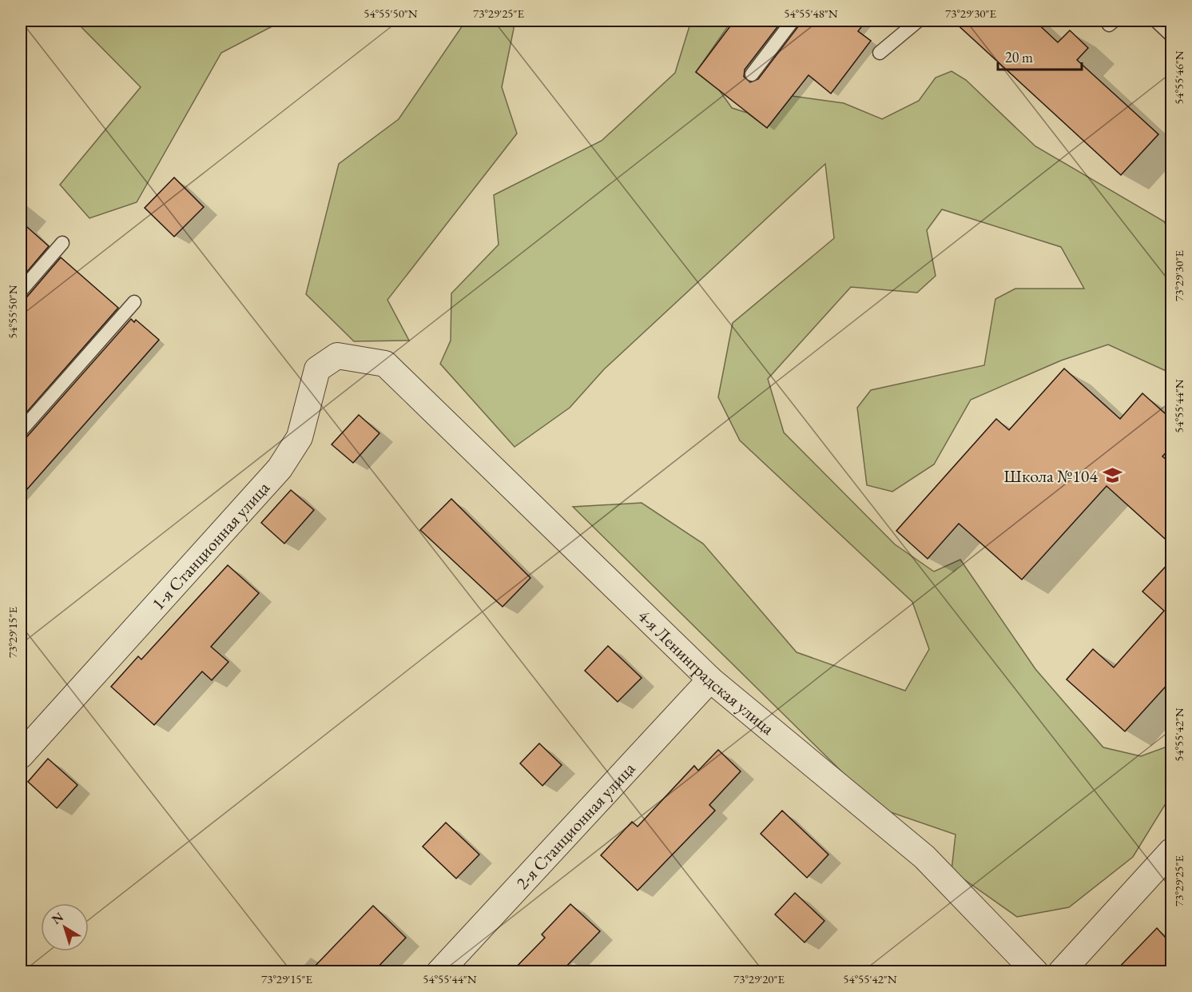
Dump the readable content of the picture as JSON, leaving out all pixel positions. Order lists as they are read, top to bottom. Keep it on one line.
{"streets":{"street":["1-я Станционная улица","4-я Ленинградская улица","2-я Станционная улица"]},"crossings":[["1-я Станционная улица","4-я Ленинградская улица"],["4-я Ленинградская улица","2-я Станционная улица"]],"places":{"school or university":["Школа №104"]},"scale_bar":"20 m","north":"top left","coordinates":["54°55'50\"N","73°29'25\"E","54°55'48\"N","73°29'30\"E","54°55'46\"N","54°55'44\"N","73°29'15\"E","54°55'42\"N","73°29'20\"E"]}
